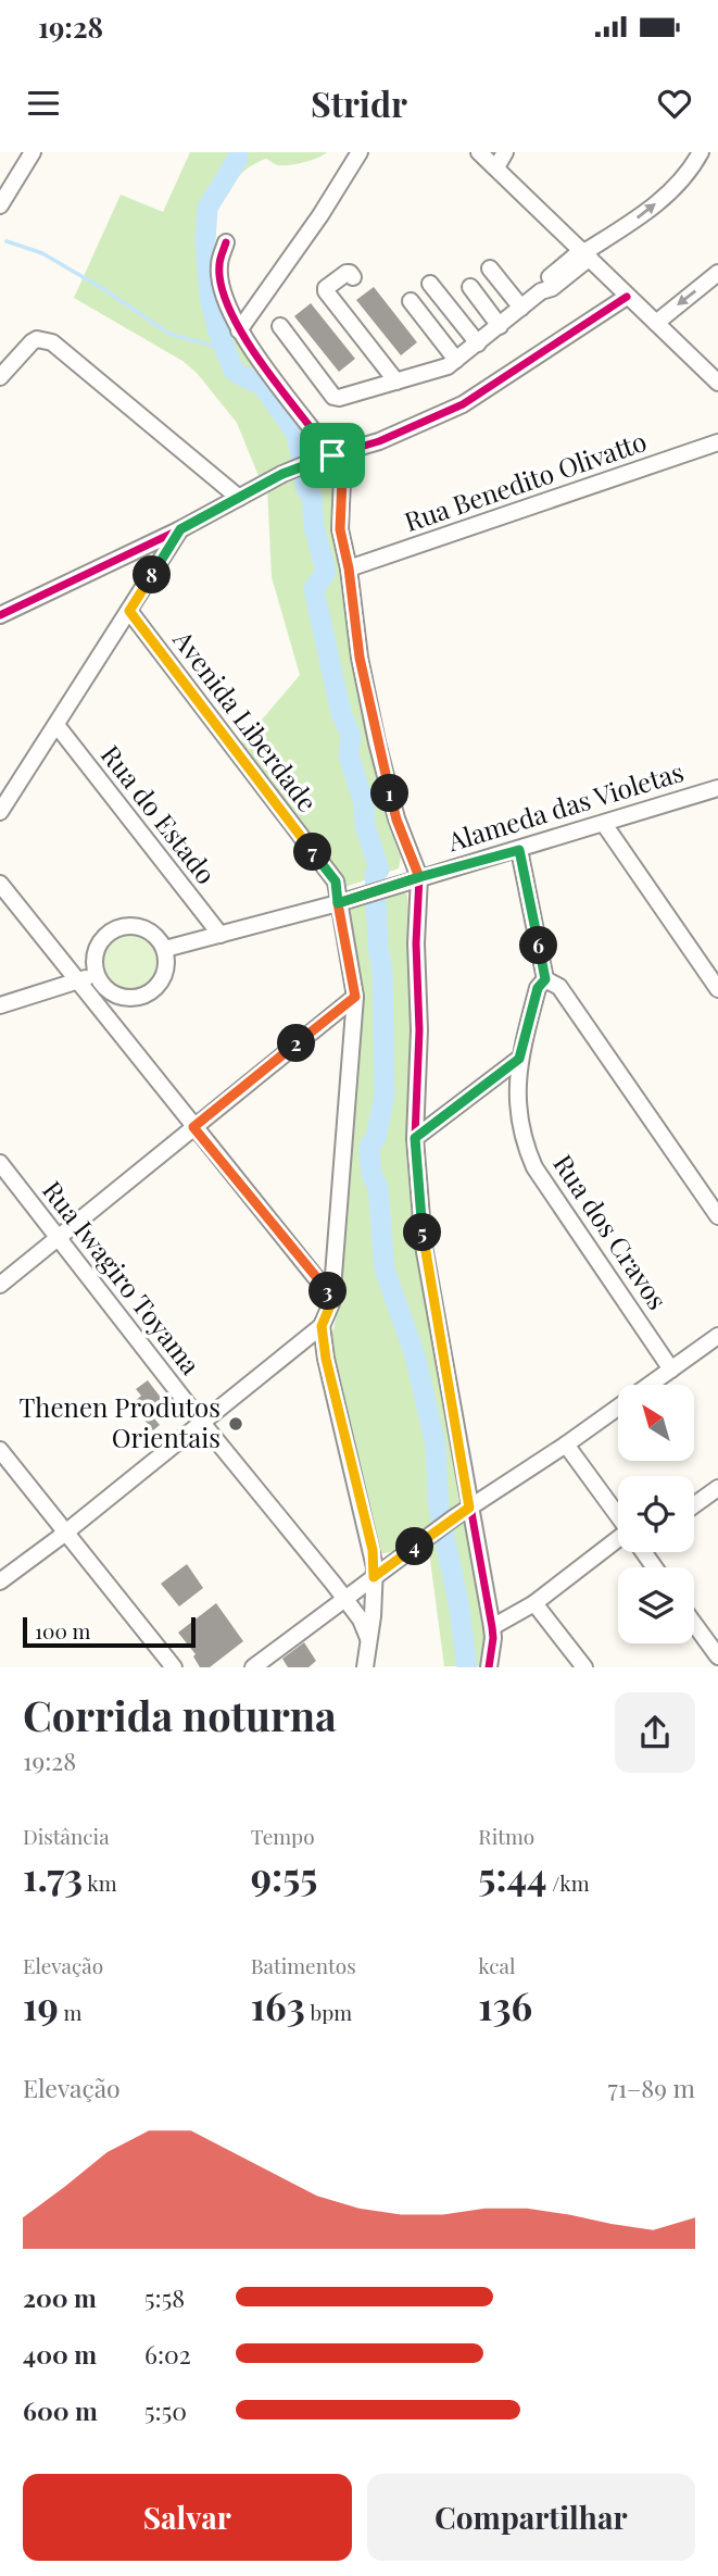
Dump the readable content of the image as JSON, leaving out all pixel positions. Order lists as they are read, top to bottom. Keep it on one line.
{"streets":{"street":["Rua Benedito Olivatto","Avenida Liberdade","Alameda das Violetas","Rua do Estado","Rua dos Cravos","Rua Iwagiro Toyama"]},"crossings":[["Avenida Liberdade","Alameda das Violetas"],["Avenida Liberdade","Rua Iwagiro Toyama"],["Alameda das Violetas","Rua do Estado"]],"places":["Thenen Produtos Orientais"],"scale_bar":"100 m","north":"top left","page":{"status":"19:28","header":"Stridr","pins":["8","1","7","6","2","5","3","4"],"scale":"100 m","heading":["Corrida noturna","19:28"],"stats":[["Distância","1.73 km"],["Tempo","9:55"],["Ritmo","5:44 /km"],["Elevação","19 m"],["Batimentos","163 bpm"],["kcal","136"]],"chart":["Elevação","71–89 m"],"list":[{"name":"200 m","note":"5:58"},{"name":"400 m","note":"6:02"},{"name":"600 m","note":"5:50"}],"buttons":["Salvar","Compartilhar"]}}
